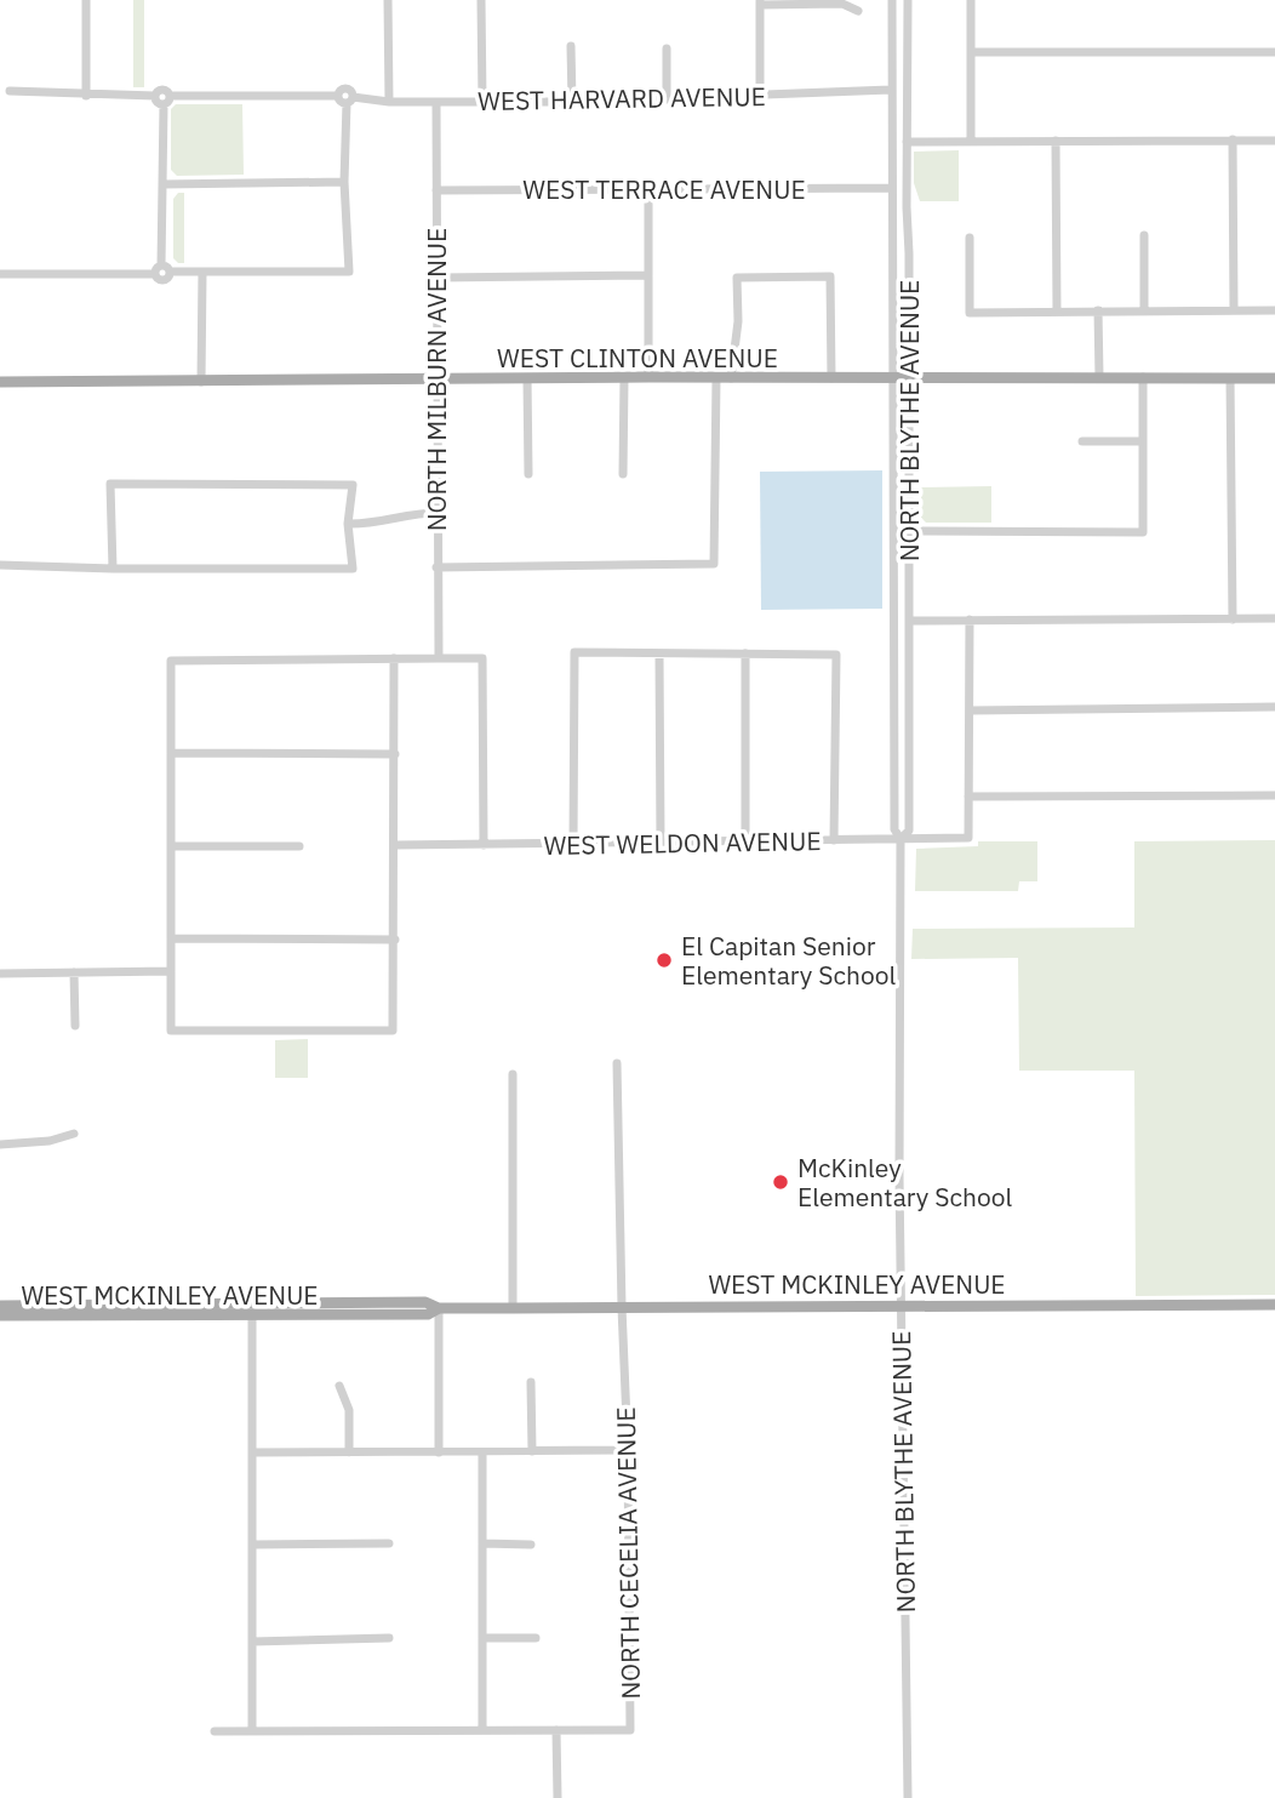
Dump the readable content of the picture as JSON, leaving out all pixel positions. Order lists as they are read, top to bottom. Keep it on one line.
{"streets":{"main road":["WEST CLINTON AVENUE","WEST MCKINLEY AVENUE"],"street":["WEST HARVARD AVENUE","WEST TERRACE AVENUE","NORTH MILBURN AVENUE","NORTH BLYTHE AVENUE","WEST WELDON AVENUE","NORTH CECELIA AVENUE"]},"crossings":[["WEST HARVARD AVENUE","NORTH MILBURN AVENUE"],["WEST HARVARD AVENUE","NORTH BLYTHE AVENUE"],["WEST TERRACE AVENUE","NORTH MILBURN AVENUE"],["WEST TERRACE AVENUE","NORTH BLYTHE AVENUE"],["WEST CLINTON AVENUE","NORTH MILBURN AVENUE"],["WEST CLINTON AVENUE","NORTH BLYTHE AVENUE"],["NORTH BLYTHE AVENUE","WEST WELDON AVENUE"],["NORTH BLYTHE AVENUE","WEST MCKINLEY AVENUE"],["WEST MCKINLEY AVENUE","NORTH CECELIA AVENUE"]],"places":["El Capitan Senior Elementary School","McKinley Elementary School"]}
